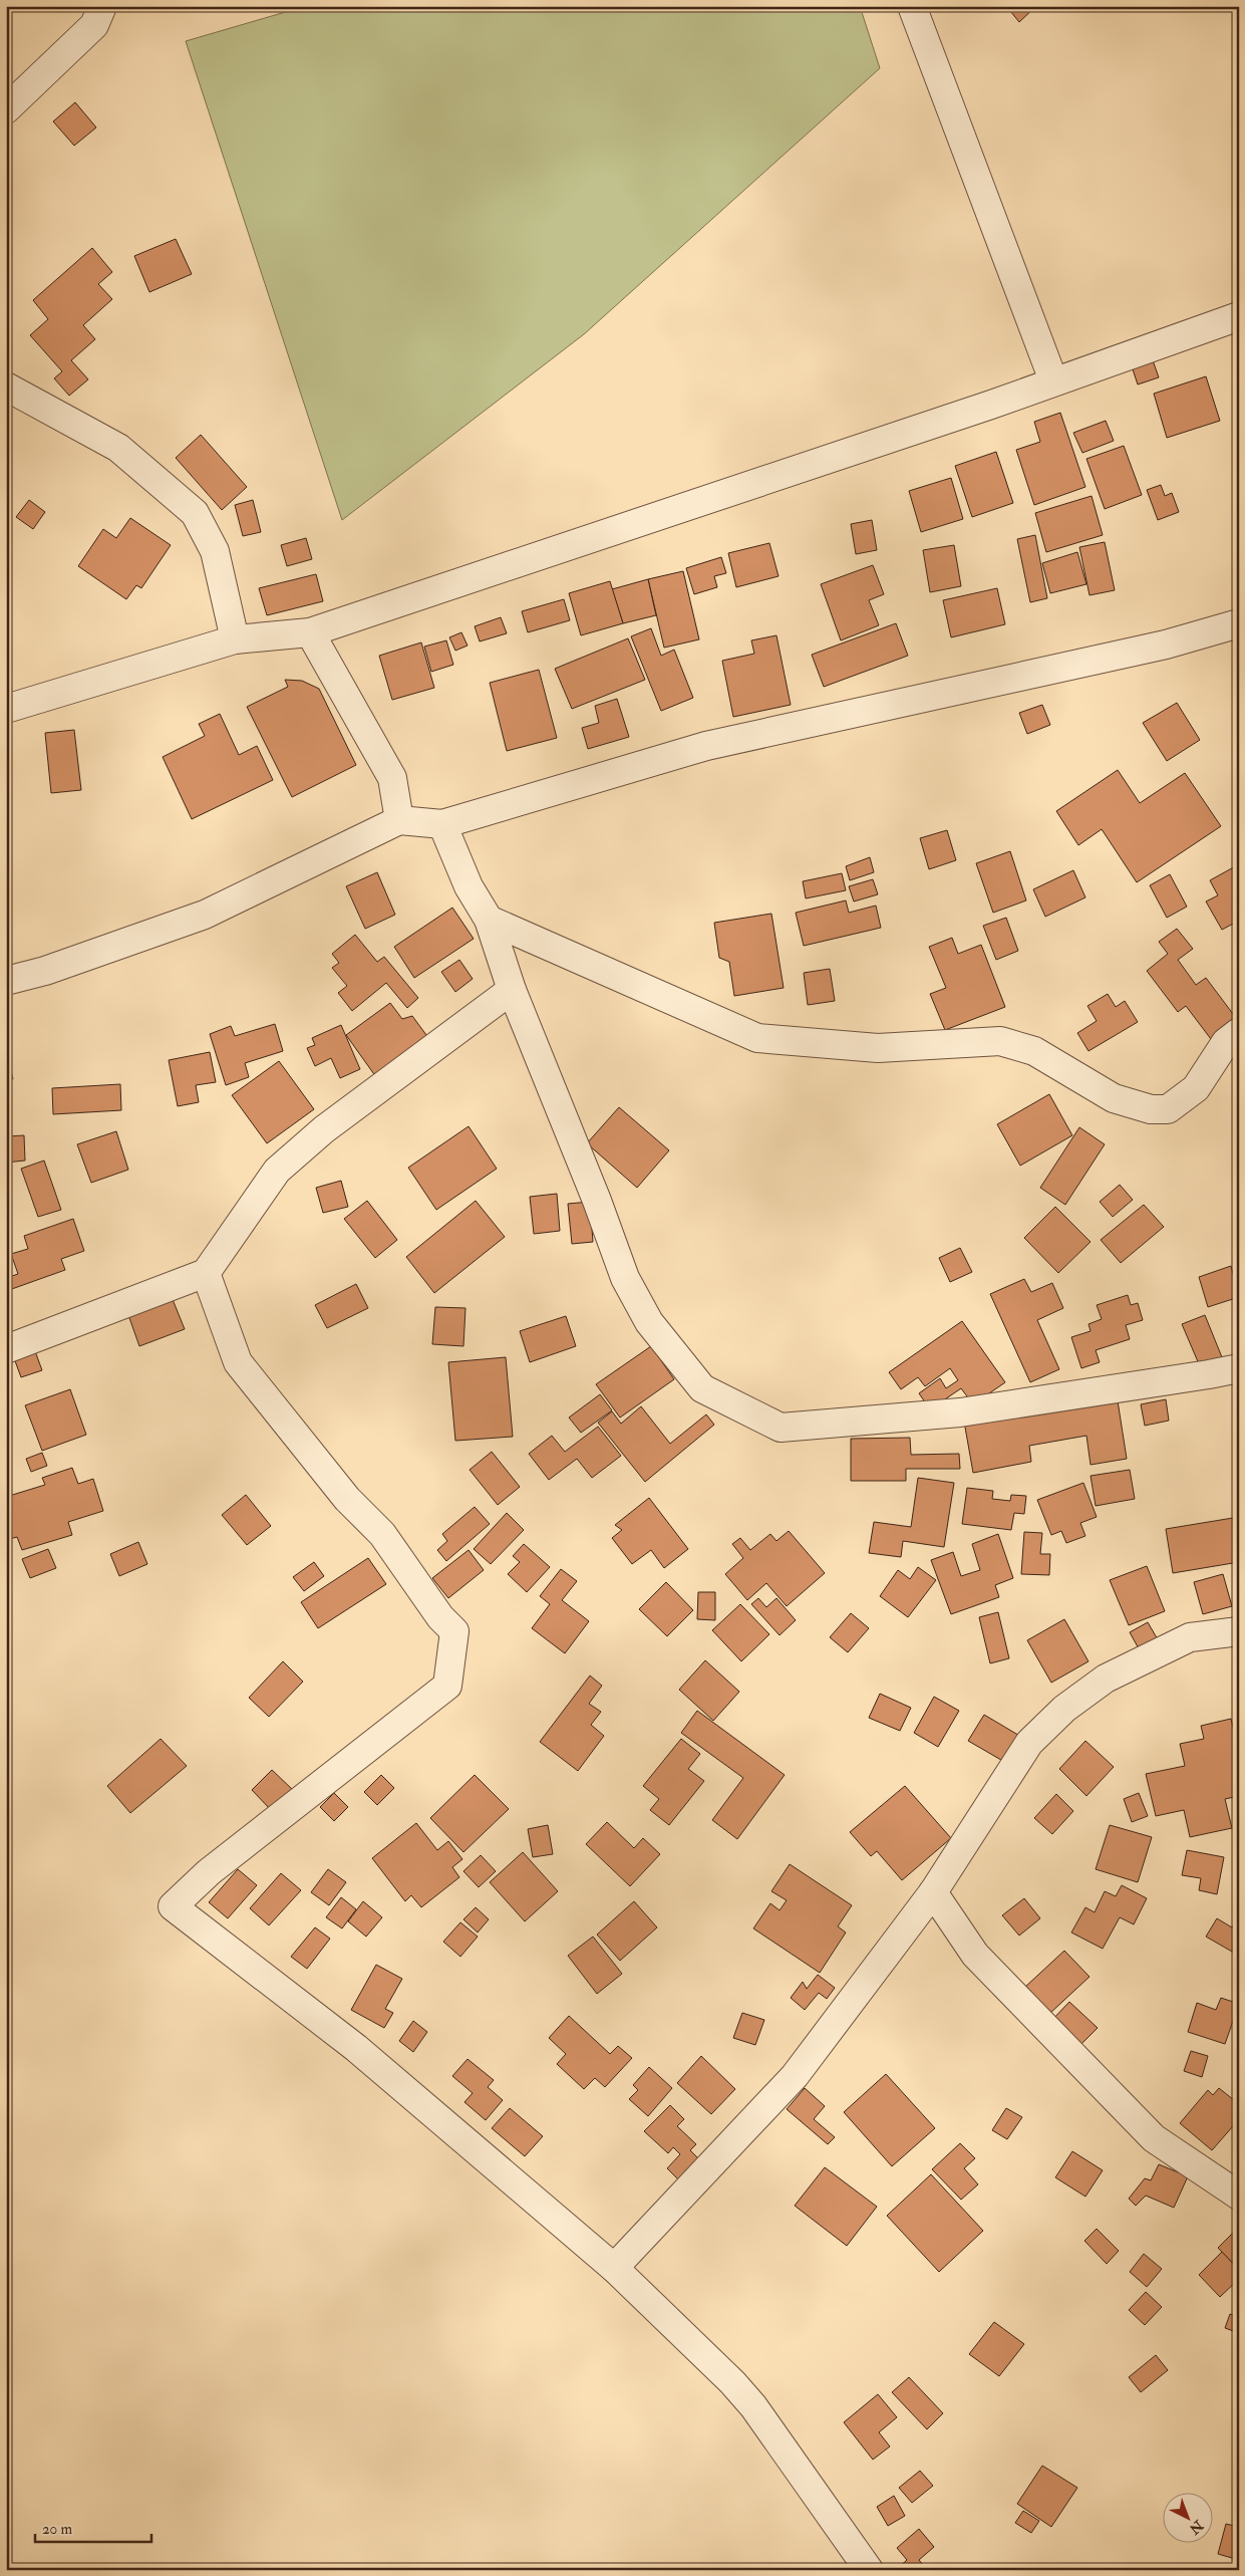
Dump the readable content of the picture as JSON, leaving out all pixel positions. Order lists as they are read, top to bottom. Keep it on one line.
{"scale_bar":"20 m","north":"bottom right"}
